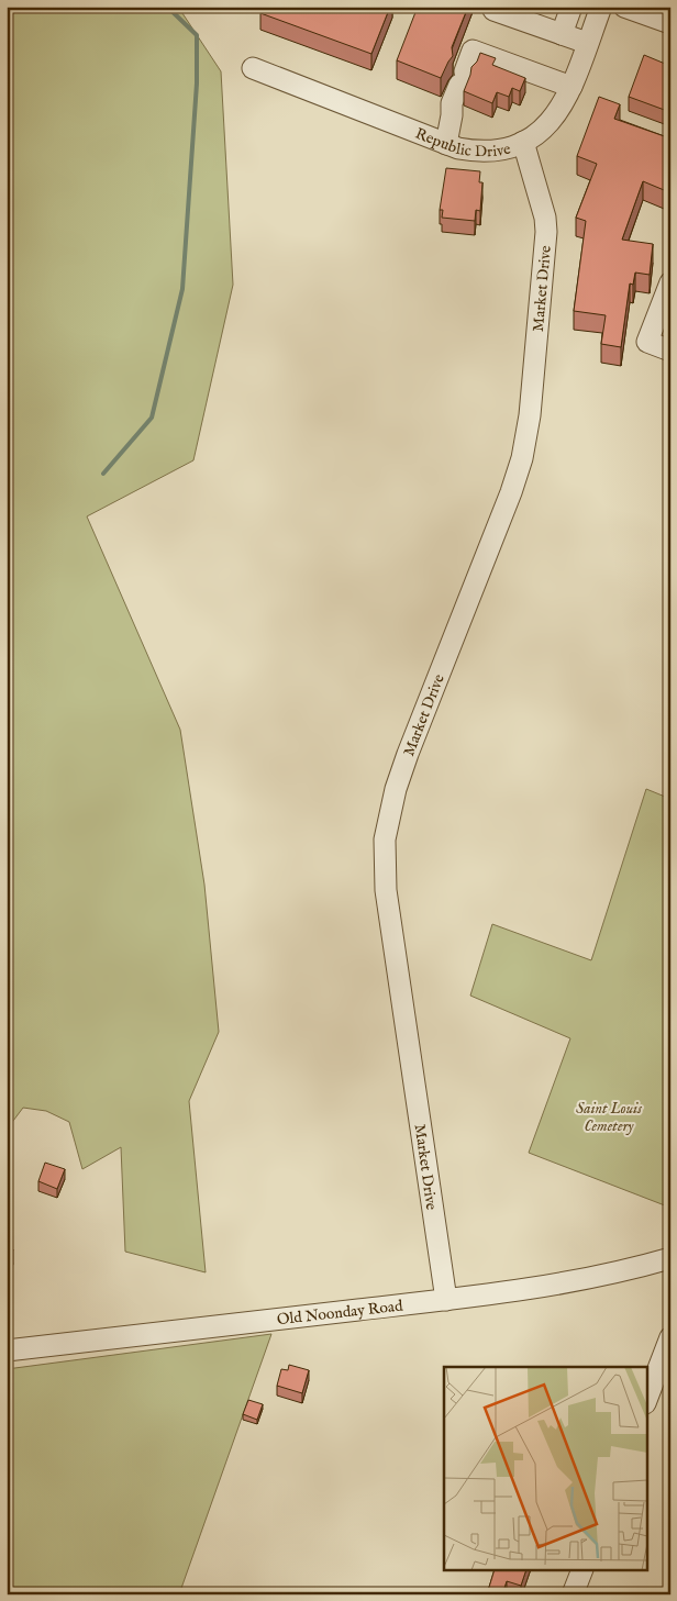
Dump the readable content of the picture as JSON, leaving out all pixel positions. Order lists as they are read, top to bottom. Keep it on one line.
{"streets":{"street":["Republic Drive","Market Drive","Old Noonday Road"]},"crossings":[["Republic Drive","Market Drive"],["Market Drive","Old Noonday Road"]],"parks":["Saint Louis Cemetery"]}
